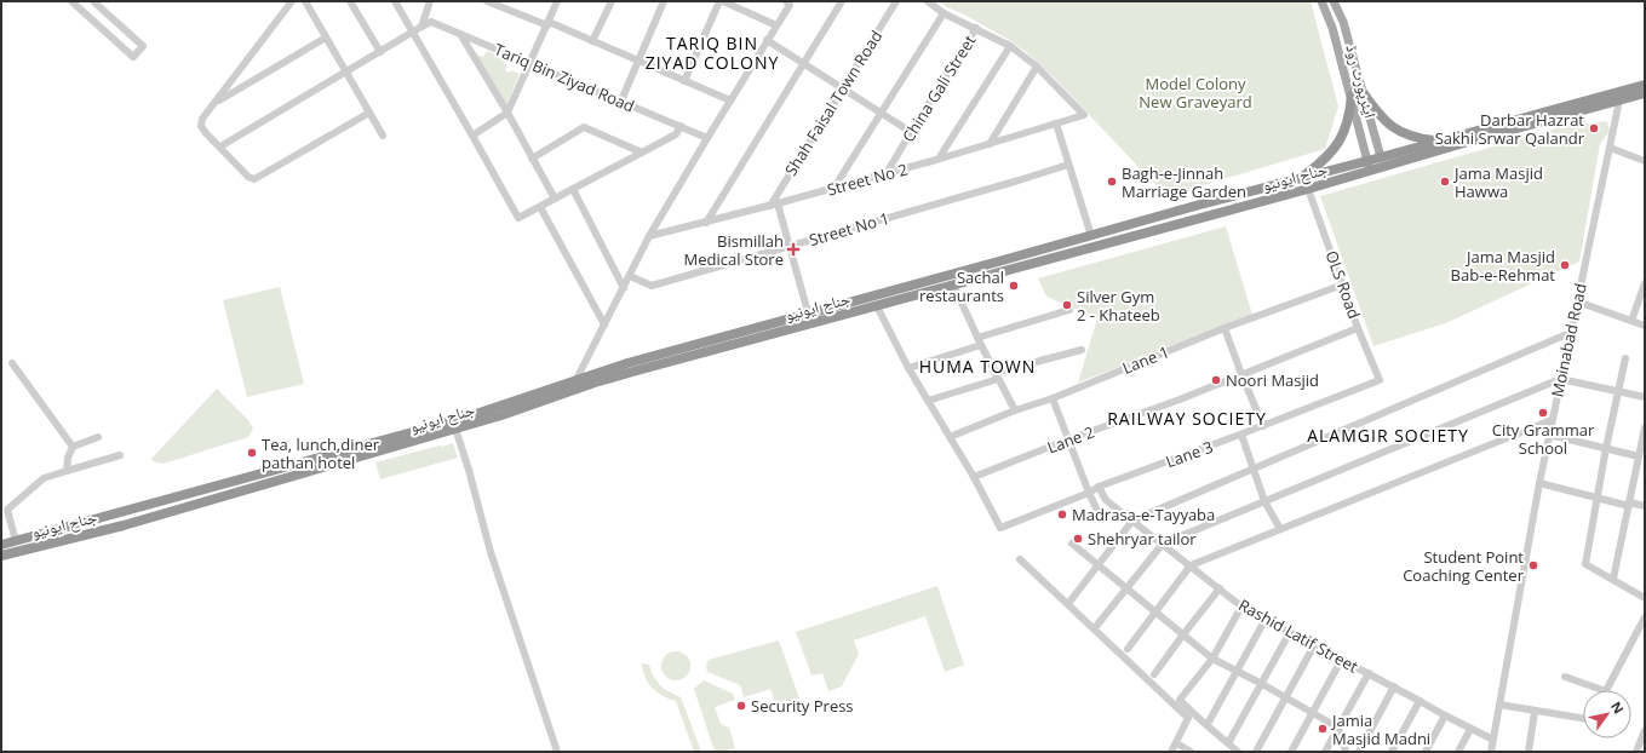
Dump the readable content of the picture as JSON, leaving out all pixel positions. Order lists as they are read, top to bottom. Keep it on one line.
{"streets":{"highway":["جناح ایونیو"],"main road":["ایئرپورٹ روڈ"],"street":["Tariq Bin Ziyad Road","China Gali Street","Shah Faisal Town Road","Street No 2","Street No 1","OLS Road","Moinabad Road","Lane 1","Lane 2","Lane 3","Rashid Latif Street"]},"crossings":[["ایئرپورٹ روڈ","جناح ایونیو"],["China Gali Street","Street No 2"],["Shah Faisal Town Road","Street No 2"],["جناح ایونیو","OLS Road"],["جناح ایونیو","Moinabad Road"],["OLS Road","Lane 1"],["OLS Road","Lane 2"],["OLS Road","Lane 3"],["Moinabad Road","Rashid Latif Street"],["Lane 2","Lane 3"],["Lane 3","Rashid Latif Street"]],"districts":["TARIQ BIN ZIYAD COLONY","HUMA TOWN","RAILWAY SOCIETY","ALAMGIR SOCIETY"],"parks":["Model Colony New Graveyard"],"places":{"other":["Darbar Hazrat Sakhi Srwar Qalandr","Bagh-e-Jinnah Marriage Garden","Jama Masjid Hawwa","Jama Masjid Bab-e-Rehmat","Sachal restaurants","Silver Gym 2 - Khateeb","Noori Masjid","City Grammar School","Tea, lunch,diner pathan hotel","Madrasa-e-Tayyaba","Shehryar tailor","Student Point Coaching Center","Security Press","Jamia Masjid Madni"],"health":["Bismillah Medical Store"]},"north":"top right"}
